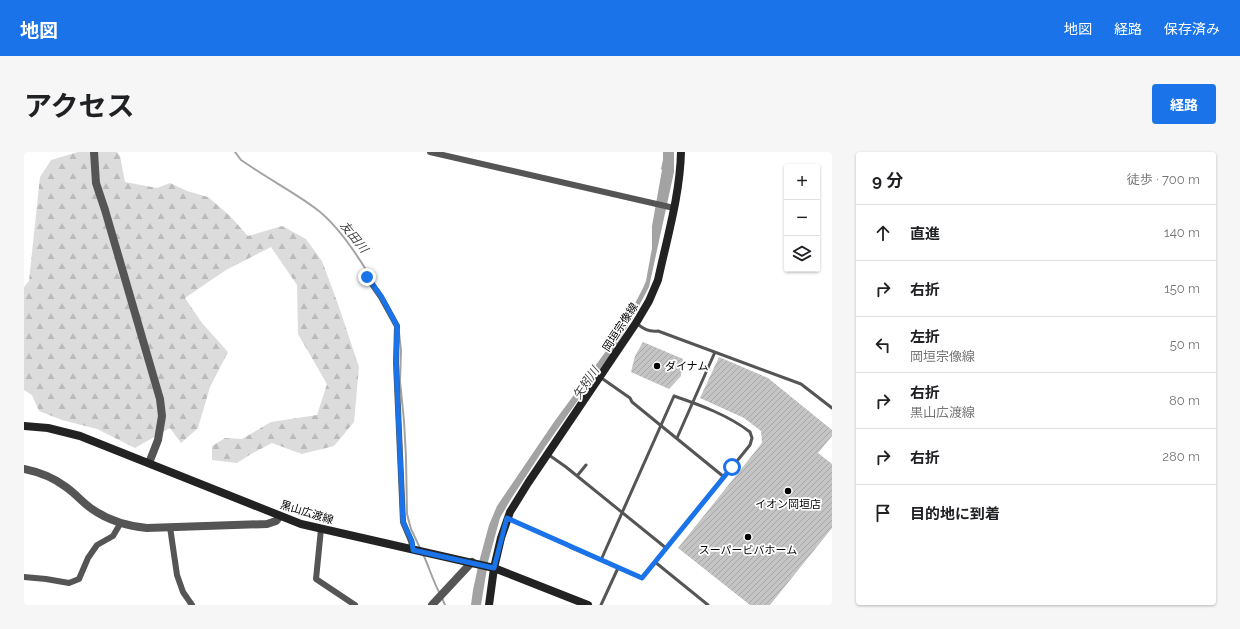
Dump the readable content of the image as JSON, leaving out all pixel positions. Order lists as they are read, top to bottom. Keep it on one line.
{"streets":{"main road":["岡垣宗像線","黒山広渡線"]},"crossings":[["岡垣宗像線","黒山広渡線"]],"water":["友田川","矢矧川"],"places":["ダイナム","イオン岡垣店","スーパービバホーム"],"page":{"header":"地図","nav":["地図","経路","保存済み"],"title":"アクセス","buttons":"経路","heading":["9 分","徒歩 · 700 m"],"map_buttons":["+","−"],"list":[["直進","140 m"],["右折","150 m"],["左折","岡垣宗像線","50 m"],["右折","黒山広渡線","80 m"],["右折","280 m"],"目的地に到着"]}}
